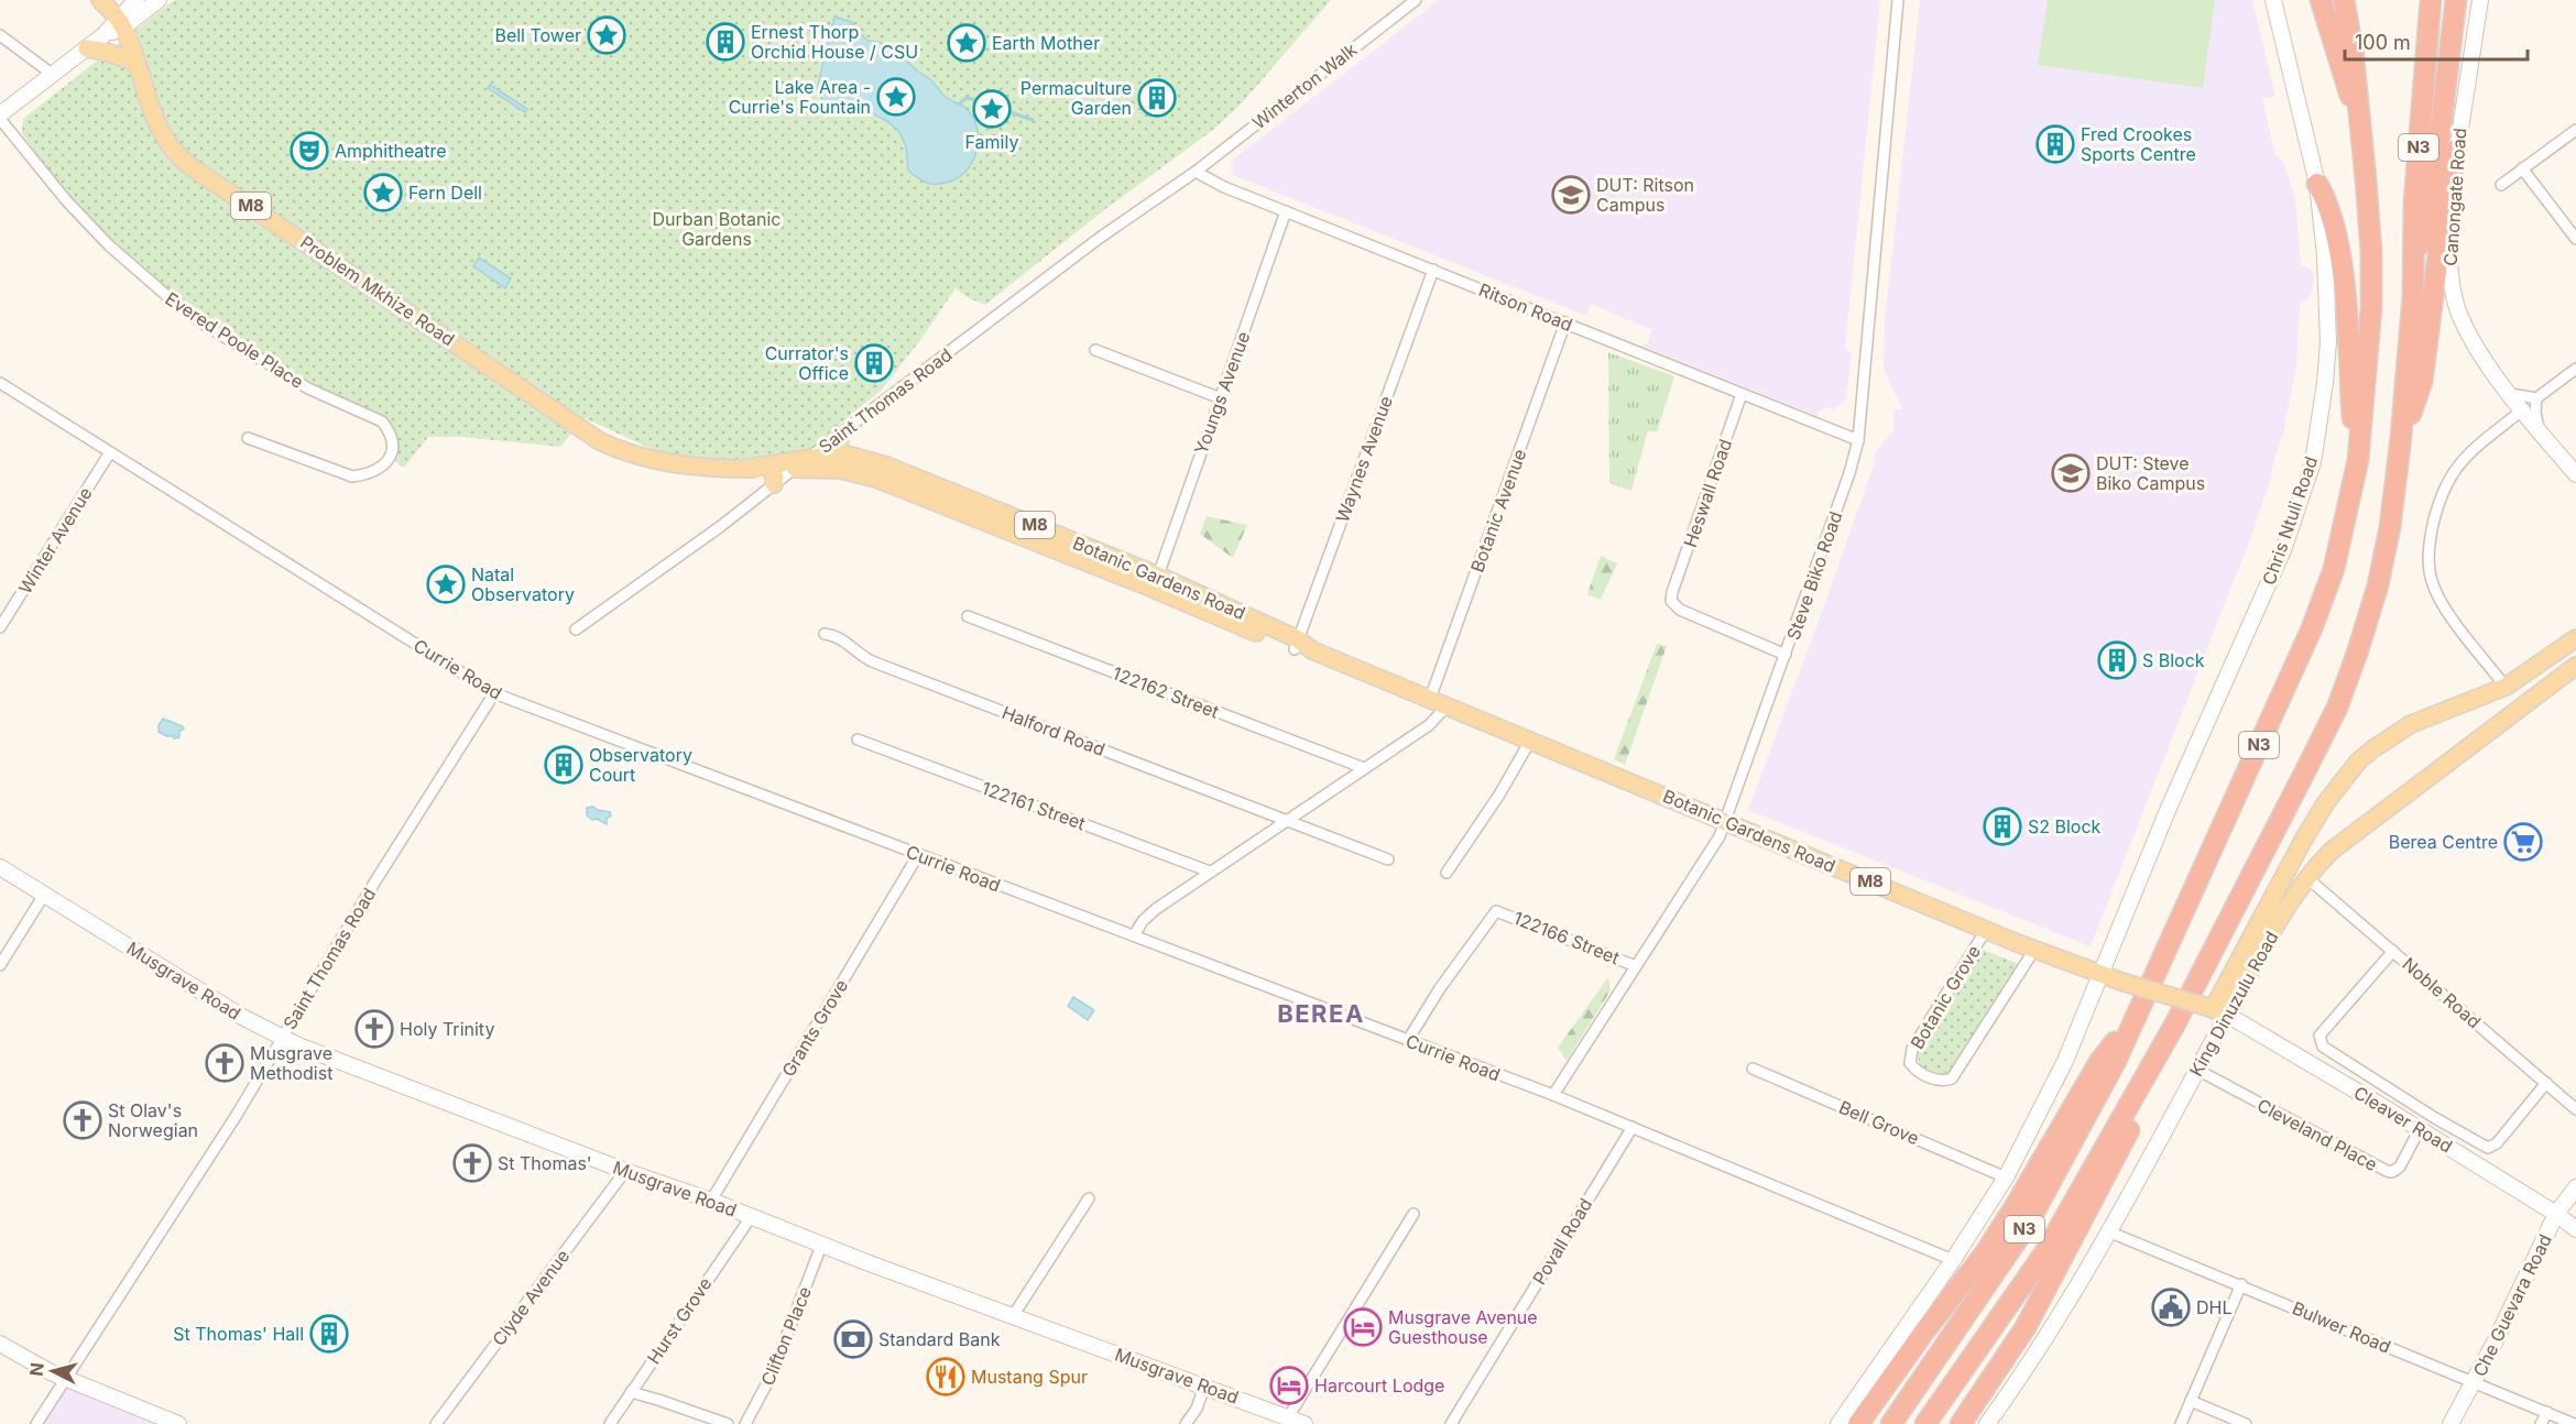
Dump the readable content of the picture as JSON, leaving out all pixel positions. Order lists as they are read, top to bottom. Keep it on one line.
{"streets":{"highway":["N3"],"main road":["Canongate Road","M8","Problem Mkhize Road","Chris Ntuli Road","Botanic Gardens Road","Musgrave Road","King Dinuzulu Road","Cleaver Road","Che Guevara Road"],"street":["Winterton Walk","Ritson Road","Evered Poole Place","Youngs Avenue","Saint Thomas Road","Waynes Avenue","Heswall Road","Botanic Avenue","Winter Avenue","Steve Biko Road","Currie Road","122162 Street","Halford Road","122161 Street","122166 Street","Noble Road","Botanic Grove","Grants Grove","Bell Grove","Cleveland Place","Povall Road","Clyde Avenue","Hurst Grove","Bulwer Road","Clifton Place"]},"crossings":[["Winterton Walk","Ritson Road"],["Winterton Walk","Saint Thomas Road"],["Problem Mkhize Road","Botanic Gardens Road"],["Ritson Road","Youngs Avenue"],["Ritson Road","Saint Thomas Road"],["Ritson Road","Waynes Avenue"],["Ritson Road","Heswall Road"],["Ritson Road","Botanic Avenue"],["Ritson Road","Steve Biko Road"],["Youngs Avenue","Botanic Gardens Road"],["Saint Thomas Road","Botanic Gardens Road"],["Saint Thomas Road","Currie Road"],["Saint Thomas Road","Musgrave Road"],["Waynes Avenue","Botanic Gardens Road"],["Heswall Road","Steve Biko Road"],["Botanic Avenue","Botanic Gardens Road"],["Chris Ntuli Road","Botanic Gardens Road"],["Winter Avenue","Currie Road"],["Steve Biko Road","Botanic Gardens Road"],["Steve Biko Road","Currie Road"],["Steve Biko Road","122166 Street"],["Botanic Gardens Road","Botanic Grove"],["Botanic Gardens Road","King Dinuzulu Road"],["Botanic Gardens Road","Cleaver Road"],["Currie Road","122166 Street"],["Currie Road","Grants Grove"],["Currie Road","Povall Road"],["Musgrave Road","Grants Grove"],["Musgrave Road","Clyde Avenue"],["Musgrave Road","Hurst Grove"],["Musgrave Road","Clifton Place"],["Noble Road","King Dinuzulu Road"],["King Dinuzulu Road","Cleaver Road"],["King Dinuzulu Road","Cleveland Place"],["King Dinuzulu Road","Bulwer Road"],["Cleaver Road","Cleveland Place"],["Cleaver Road","Che Guevara Road"],["Che Guevara Road","Bulwer Road"]],"districts":["BEREA"],"parks":["Durban Botanic Gardens"],"places":{"place":["Bell Tower","Earth Mother","Lake Area - Currie's Fountain","Family","Fern Dell","Natal Observatory"],"building":["Ernest Thorp Orchid House / CSU","Permaculture Garden","Fred Crookes Sports Centre","Currator's Office","S Block","Observatory Court","S2 Block","St Thomas' Hall"],"theatre":["Amphitheatre"],"school or university":["DUT: Ritson Campus","DUT: Steve Biko Campus"],"supermarket":["Berea Centre"],"church":["Holy Trinity","Musgrave Methodist","St Olav's Norwegian","St Thomas'"],"public building":["DHL"],"hotel":["Musgrave Avenue Guesthouse","Harcourt Lodge"],"bank":["Standard Bank"],"restaurant":["Mustang Spur"]},"scale_bar":"100 m","north":"left"}
